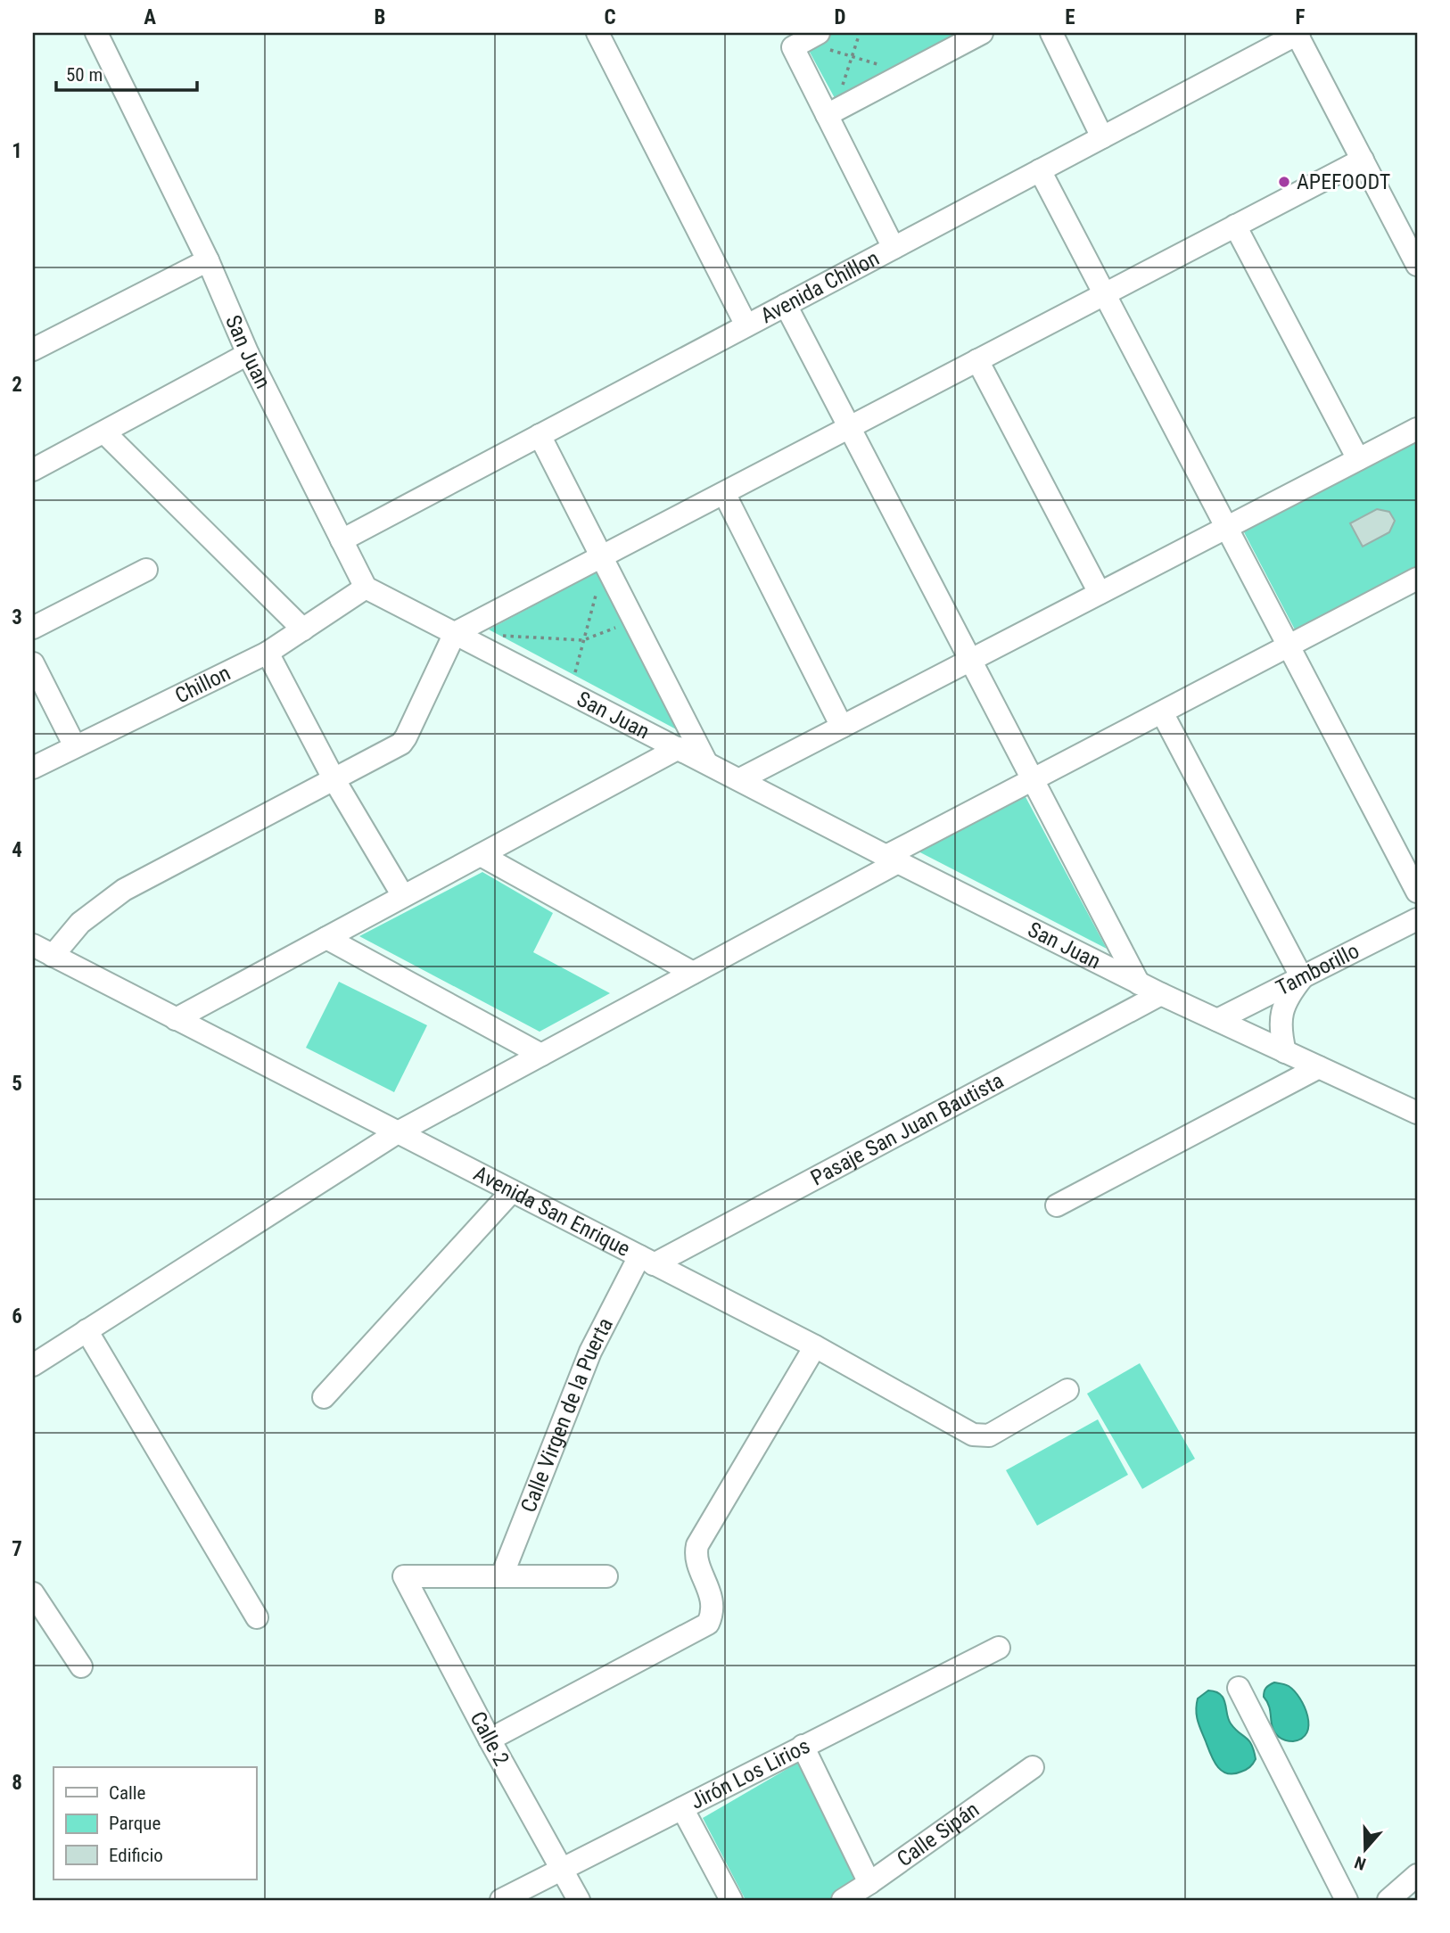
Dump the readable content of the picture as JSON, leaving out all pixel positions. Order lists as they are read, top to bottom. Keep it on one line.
{"streets":{"street":["Avenida Chillon","San Juan","Chillon","Tamborillo","Pasaje San Juan Bautista","Avenida San Enrique","Calle Virgen de la Puerta","Calle 2","Jirón Los Lirios","Calle Sipán"]},"crossings":[["Avenida Chillon","San Juan"],["San Juan","Chillon"],["San Juan","Tamborillo"],["San Juan","Pasaje San Juan Bautista"],["Pasaje San Juan Bautista","Avenida San Enrique"],["Pasaje San Juan Bautista","Calle Virgen de la Puerta"],["Avenida San Enrique","Calle Virgen de la Puerta"],["Calle Virgen de la Puerta","Calle 2"],["Calle 2","Jirón Los Lirios"]],"places":["APEFOODT"],"legend":["Calle","Parque","Edificio"],"scale_bar":"50 m","north":"bottom","grid":{"columns":["A","B","C","D","E","F"],"rows":["1","2","3","4","5","6","7","8"]}}
